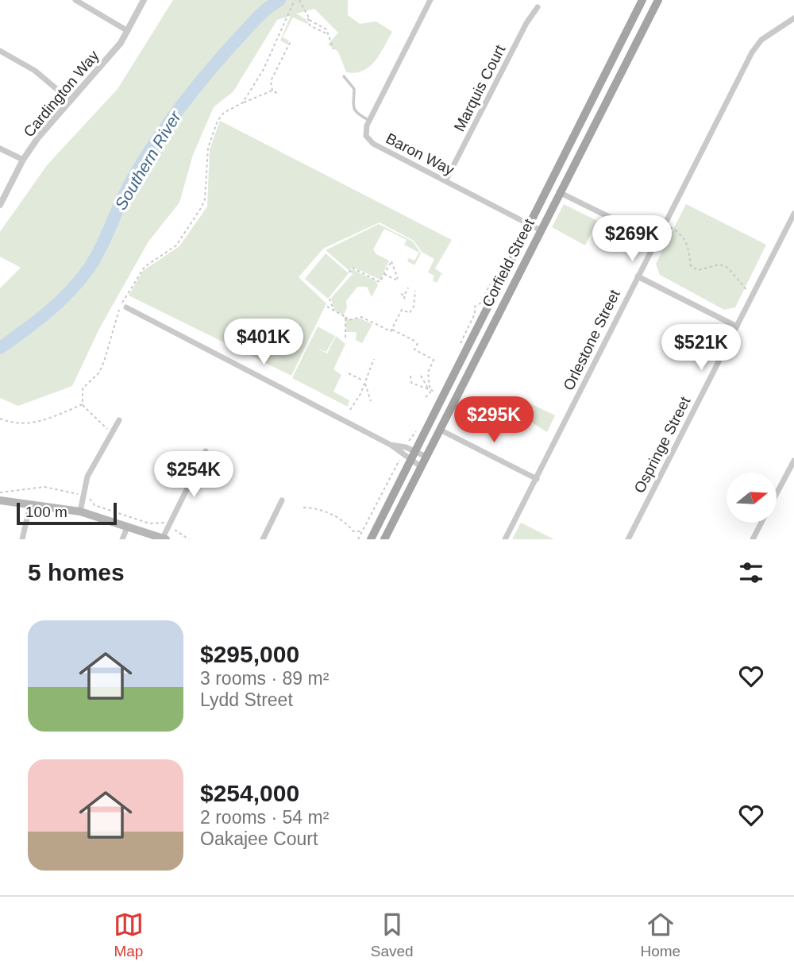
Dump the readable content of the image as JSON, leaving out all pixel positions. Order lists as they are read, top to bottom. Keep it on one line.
{"streets":{"main road":["Corfield Street"],"street":["Marquis Court","Cardington Way","Baron Way","Orlestone Street","Ospringe Street"]},"crossings":[["Marquis Court","Baron Way"],["Baron Way","Corfield Street"]],"water":["Southern River"],"scale_bar":"100 m","north":"right","page":{"price":["$269K","$401K","$521K","$295K","$254K"],"scale":"100 m","heading":"5 homes","list":[{"name":"$295,000","note":"3 rooms · 89 m² · Lydd Street"},{"name":"$254,000","note":"2 rooms · 54 m² · Oakajee Court"}],"tabs":["Map","Saved","Home"]}}
